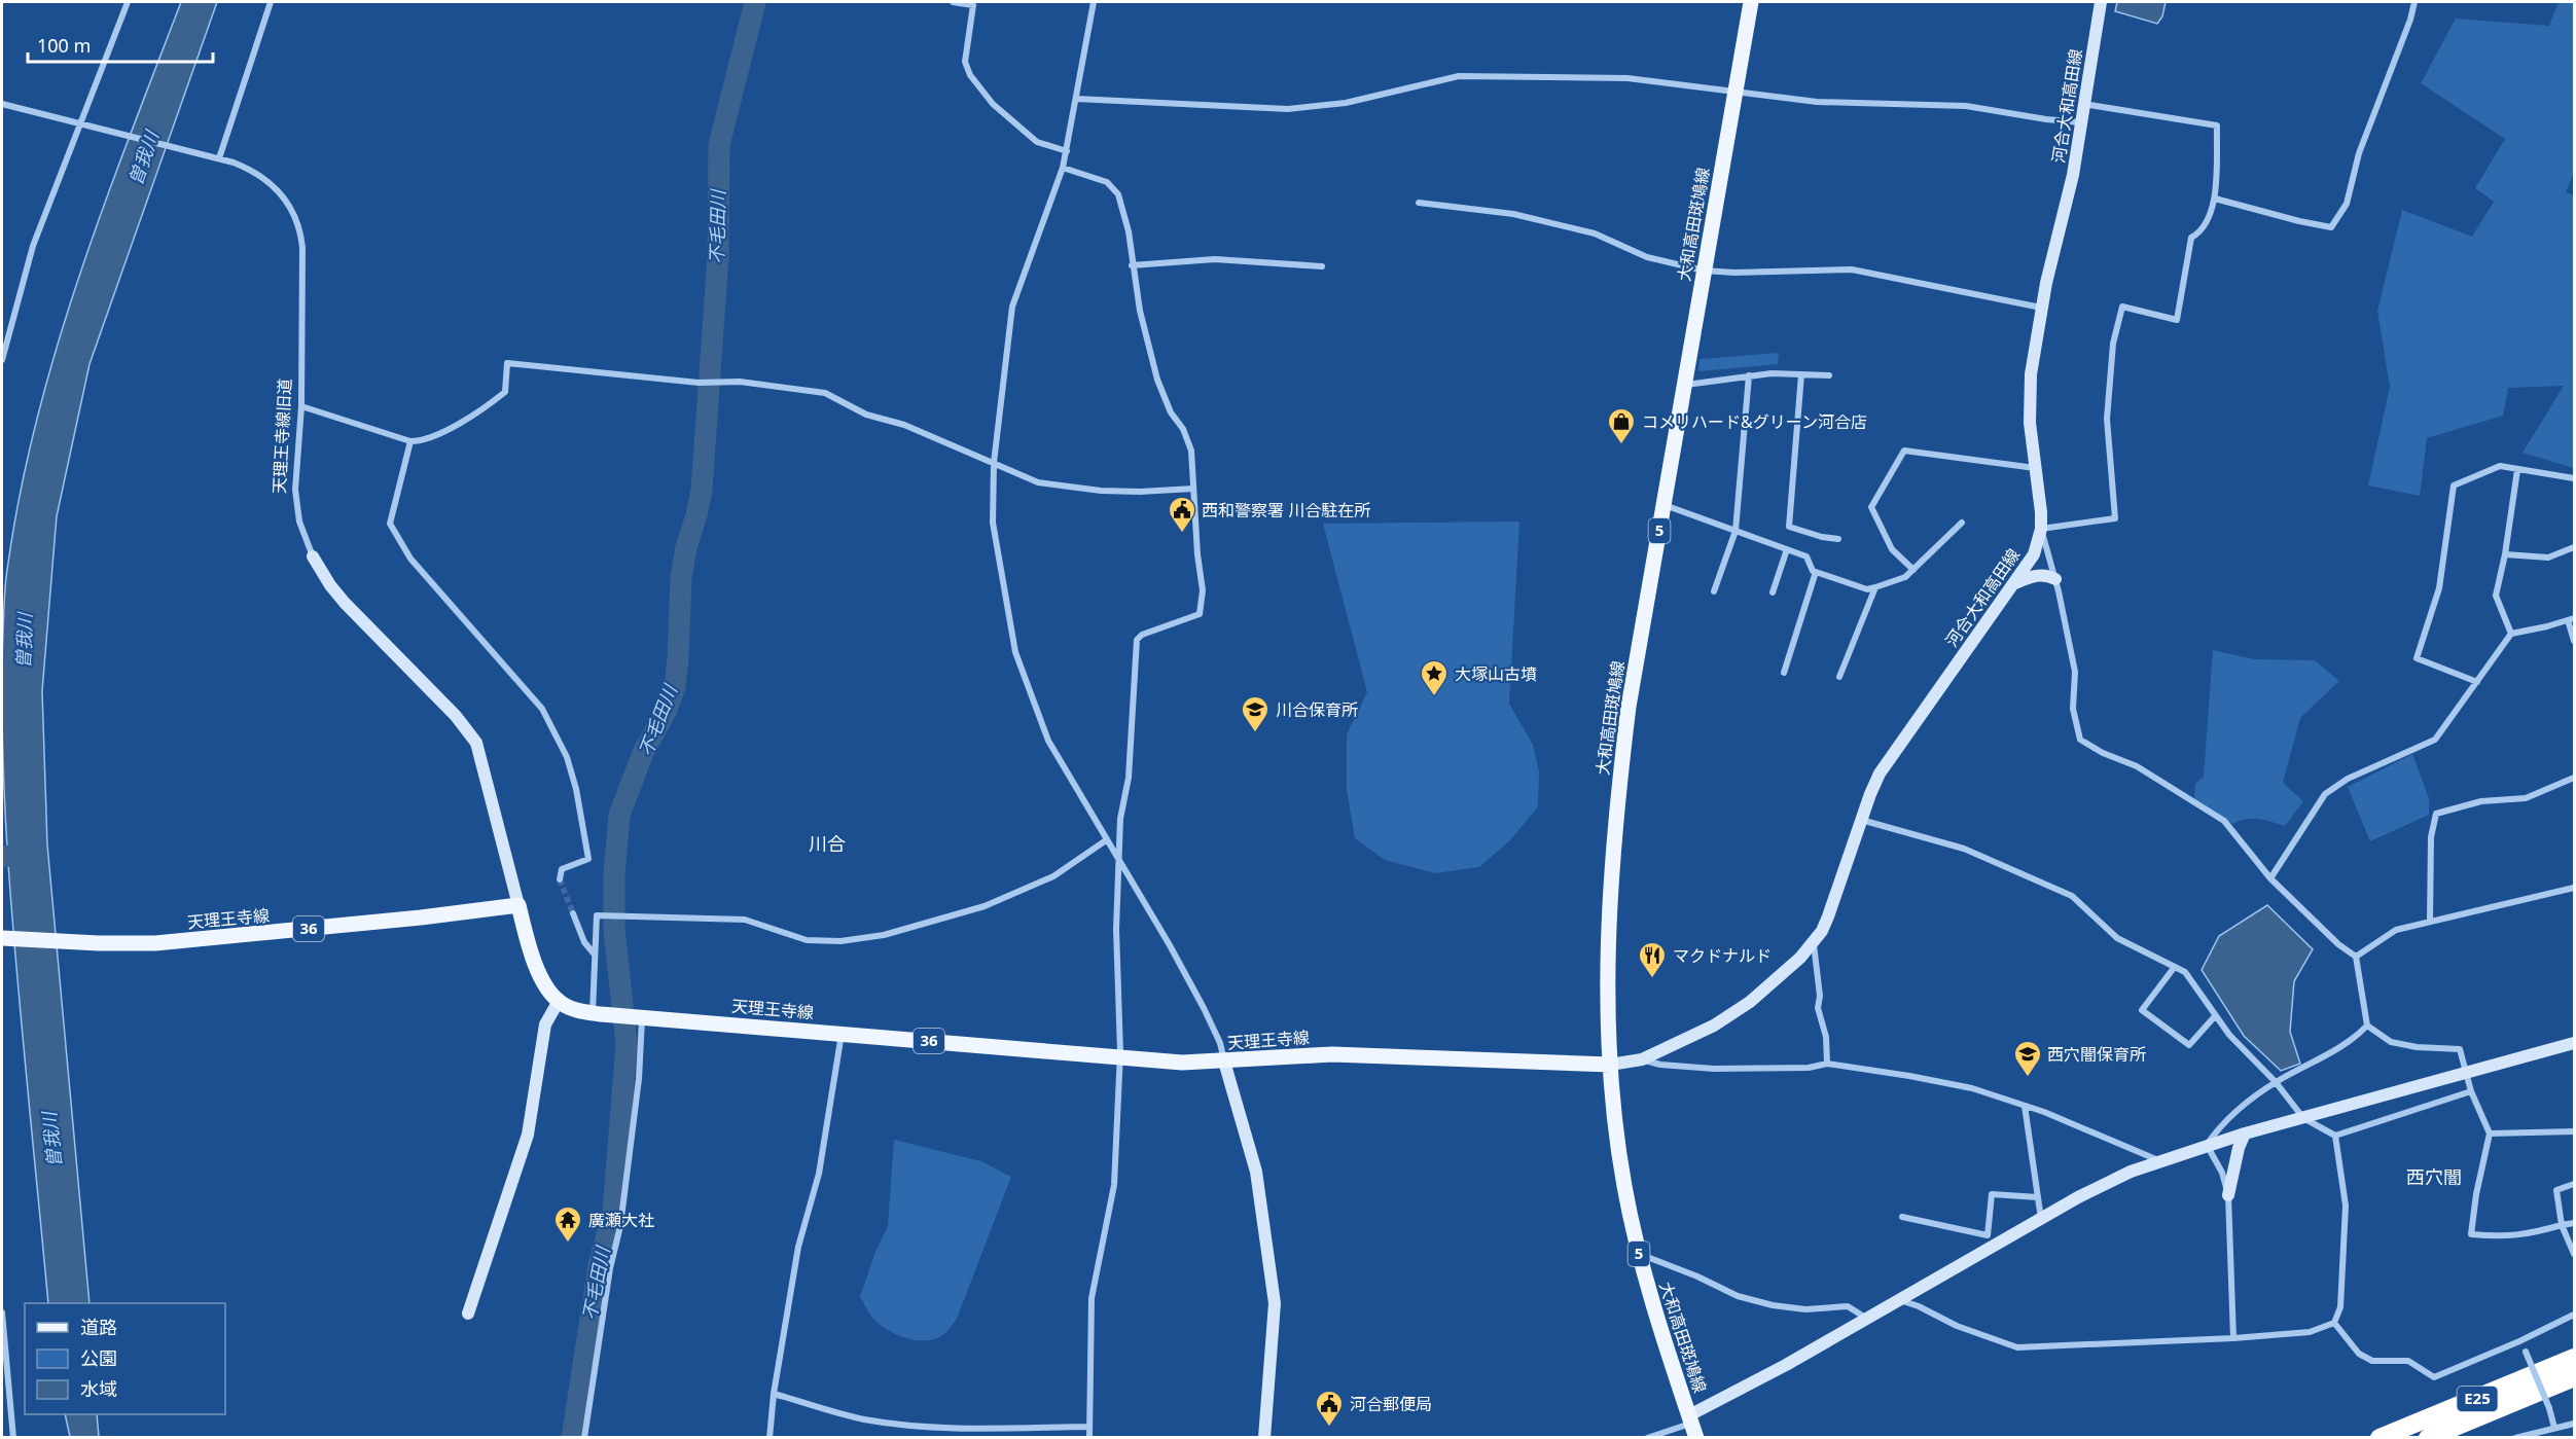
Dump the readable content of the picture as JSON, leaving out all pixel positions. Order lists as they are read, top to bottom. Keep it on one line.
{"streets":{"highway":["E25"],"main road":["大和高田斑鳩線","5","天理王寺線","36"],"street":["河合大和高田線","天理王寺線旧道"]},"crossings":[["河合大和高田線","大和高田斑鳩線"],["河合大和高田線","天理王寺線"],["大和高田斑鳩線","天理王寺線"],["天理王寺線旧道","天理王寺線"]],"districts":["川合","西穴闇"],"water":["曽我川","不毛田川"],"places":{"shop":["コメリハード&グリーン河合店"],"public building":["西和警察署 川合駐在所","河合郵便局"],"place":["大塚山古墳"],"school or university":["川合保育所","西穴闇保育所"],"restaurant":["マクドナルド"],"temple":["廣瀬大社"]},"legend":["道路","公園","水域"],"scale_bar":"100 m"}
